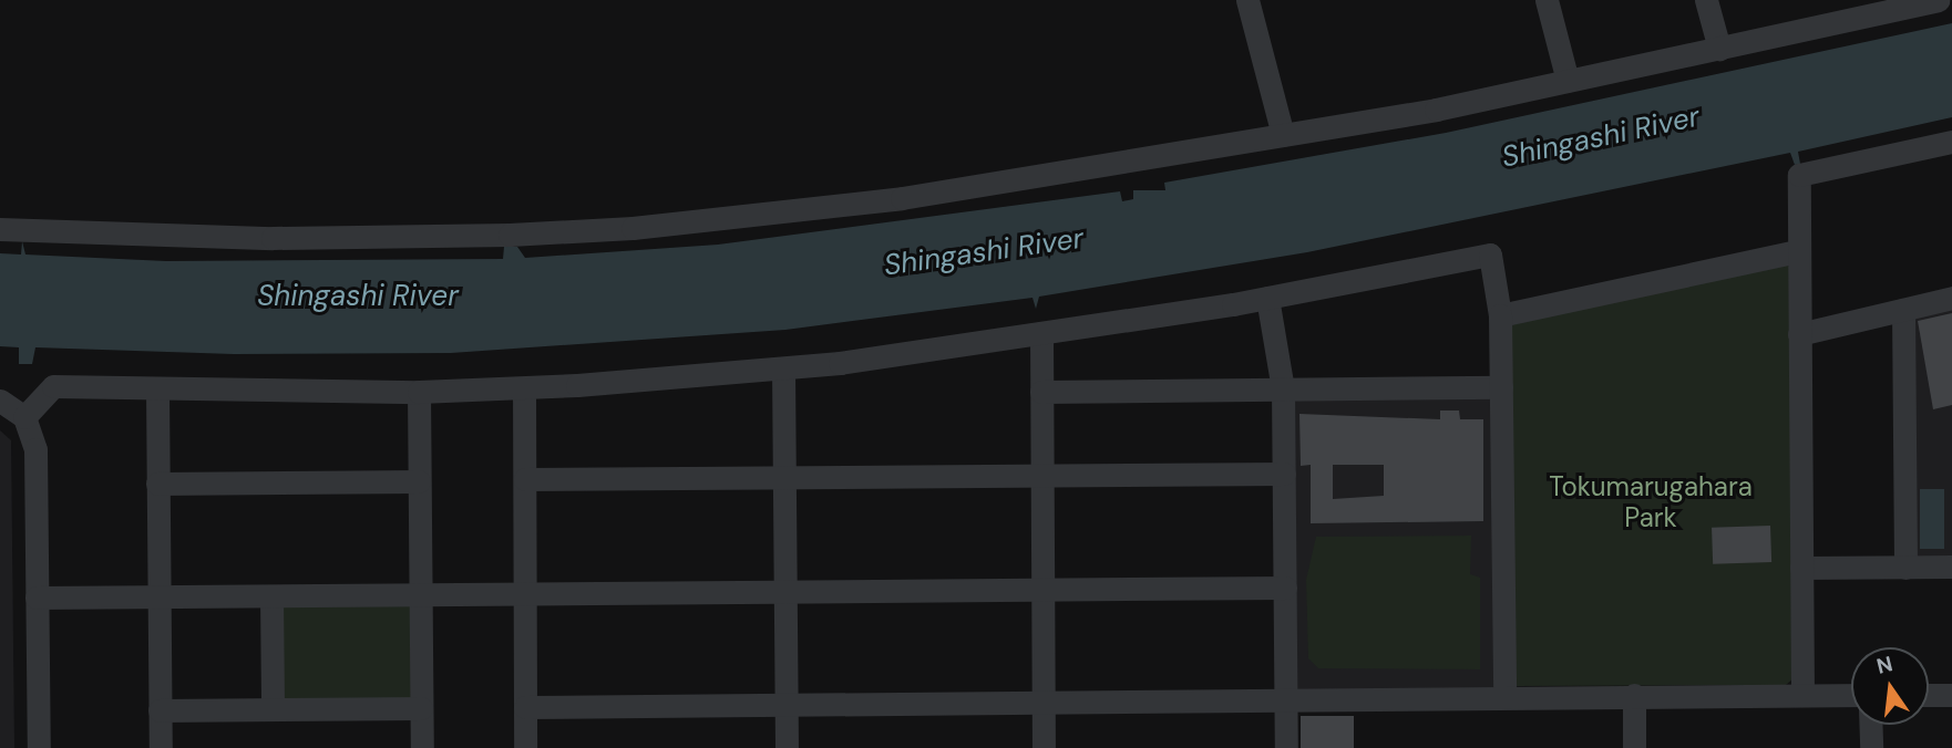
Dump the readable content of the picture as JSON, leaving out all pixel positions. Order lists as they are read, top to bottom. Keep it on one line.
{"water":["Shingashi River"],"parks":["Tokumarugahara Park"],"north":"top"}
